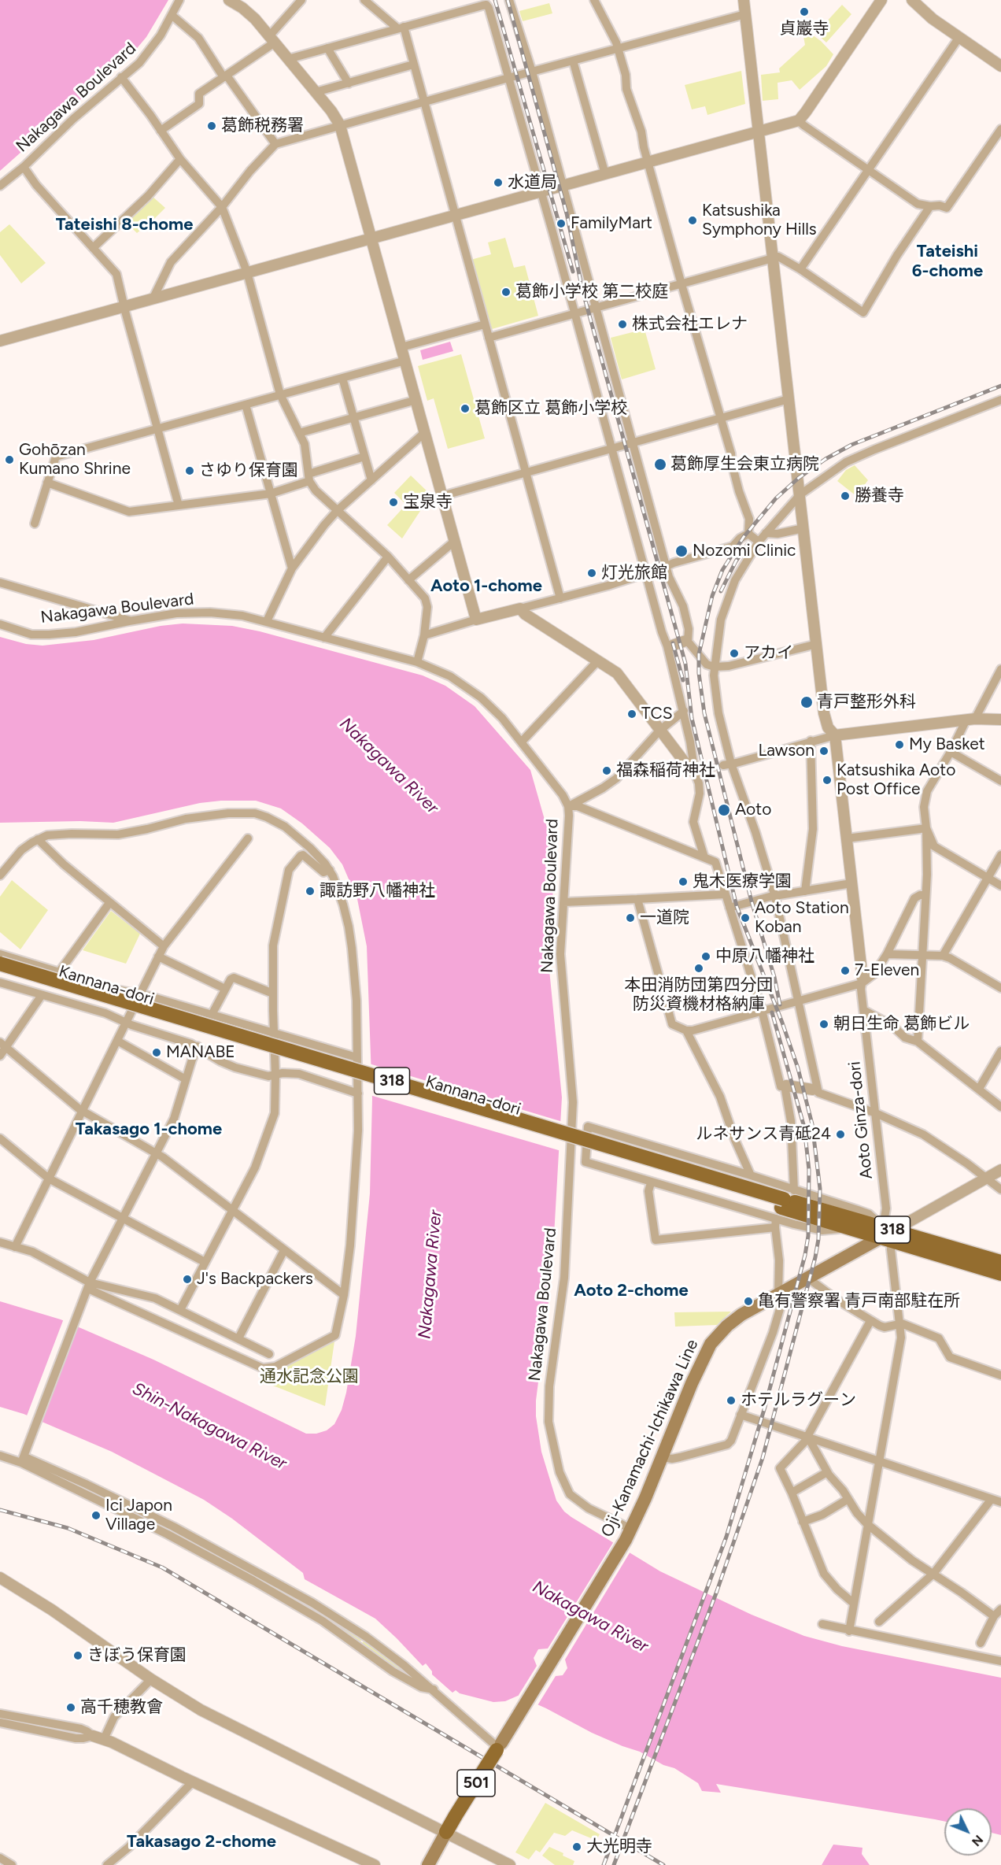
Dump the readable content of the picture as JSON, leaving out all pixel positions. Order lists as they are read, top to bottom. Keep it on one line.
{"streets":{"main road":["Kannana-dori","318","Oji-Kanamachi-Ichikawa Line","501"],"street":["Nakagawa Boulevard","Aoto Ginza-dori"]},"crossings":[["Nakagawa Boulevard","Oji-Kanamachi-Ichikawa Line"],["Kannana-dori","318"],["Kannana-dori","Aoto Ginza-dori"],["Kannana-dori","Oji-Kanamachi-Ichikawa Line"],["318","Aoto Ginza-dori"],["318","Oji-Kanamachi-Ichikawa Line"],["Aoto Ginza-dori","Oji-Kanamachi-Ichikawa Line"]],"districts":["Tateishi 8-chome","Tateishi 6-chome","Aoto 1-chome","Takasago 1-chome","Aoto 2-chome","Takasago 2-chome"],"water":["Nakagawa River","Shin-Nakagawa River"],"parks":["通水記念公園"],"places":["貞巖寺","葛飾税務署","水道局","Katsushika Symphony Hills","FamilyMart","葛飾小学校 第二校庭","株式会社エレナ","葛飾区立 葛飾小学校","Gohōzan Kumano Shrine","葛飾厚生会東立病院","さゆり保育園","勝養寺","宝泉寺","Nozomi Clinic","灯光旅館","アカイ","青戸整形外科","TCS","My Basket","Lawson","福森稲荷神社","Katsushika Aoto Post Office","Aoto","鬼木医療学園","諏訪野八幡神社","一道院","Aoto Station Koban","中原八幡神社","本田消防団第四分団 防災資機材格納庫","7-Eleven","朝日生命 葛飾ビル","MANABE","ルネサンス青砥24","J's Backpackers","亀有警察署 青戸南部駐在所","ホテルラグーン","Ici Japon Village","きぼう保育園","高千穂教會","大光明寺"],"north":"bottom right"}
